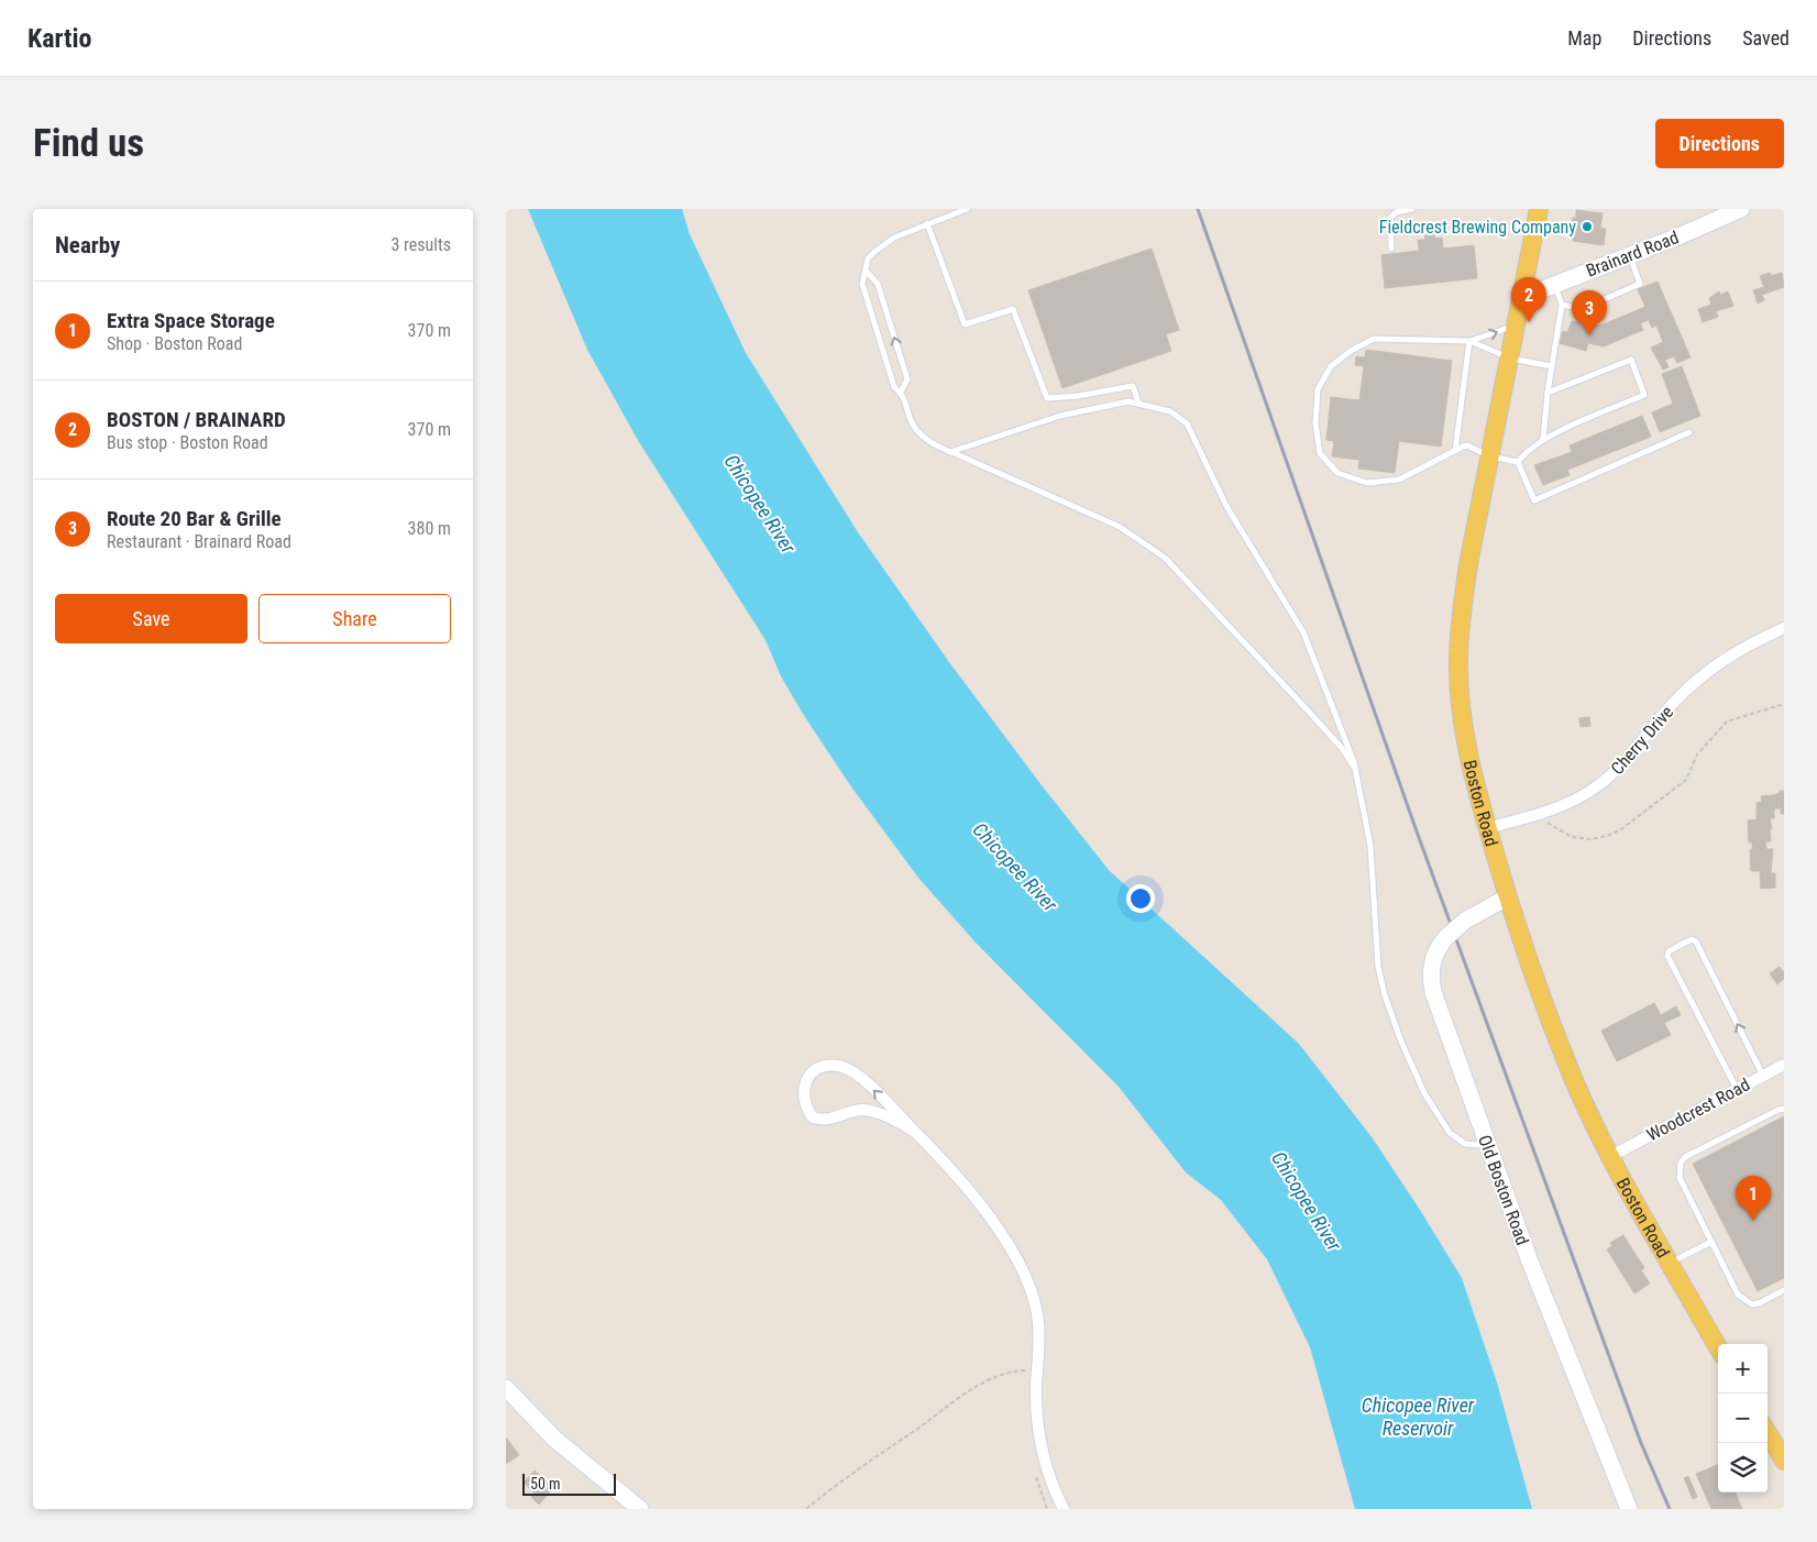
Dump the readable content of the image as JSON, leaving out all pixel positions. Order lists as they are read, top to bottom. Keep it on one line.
{"streets":{"main road":["Boston Road"],"street":["Brainard Road","Cherry Drive","Woodcrest Road","Old Boston Road"]},"crossings":[["Brainard Road","Boston Road"],["Cherry Drive","Boston Road"],["Boston Road","Woodcrest Road"],["Boston Road","Old Boston Road"]],"water":["Chicopee River","Chicopee River Reservoir"],"places":["Fieldcrest Brewing Company"],"scale_bar":"50 m","page":{"header":"Kartio","nav":["Map","Directions","Saved"],"buttons":["Directions",["Save","Share"]],"title":"Find us","heading":["Nearby","3 results"],"pins":["2","3","1"],"list":[{"mark":"1","name":"Extra Space Storage","note":"Shop · Boston Road","value":"370 m"},{"mark":"2","name":"BOSTON / BRAINARD","note":"Bus stop · Boston Road","value":"370 m"},{"mark":"3","name":"Route 20 Bar & Grille","note":"Restaurant · Brainard Road","value":"380 m"}],"map_buttons":["+","−"],"scale":"50 m"}}
